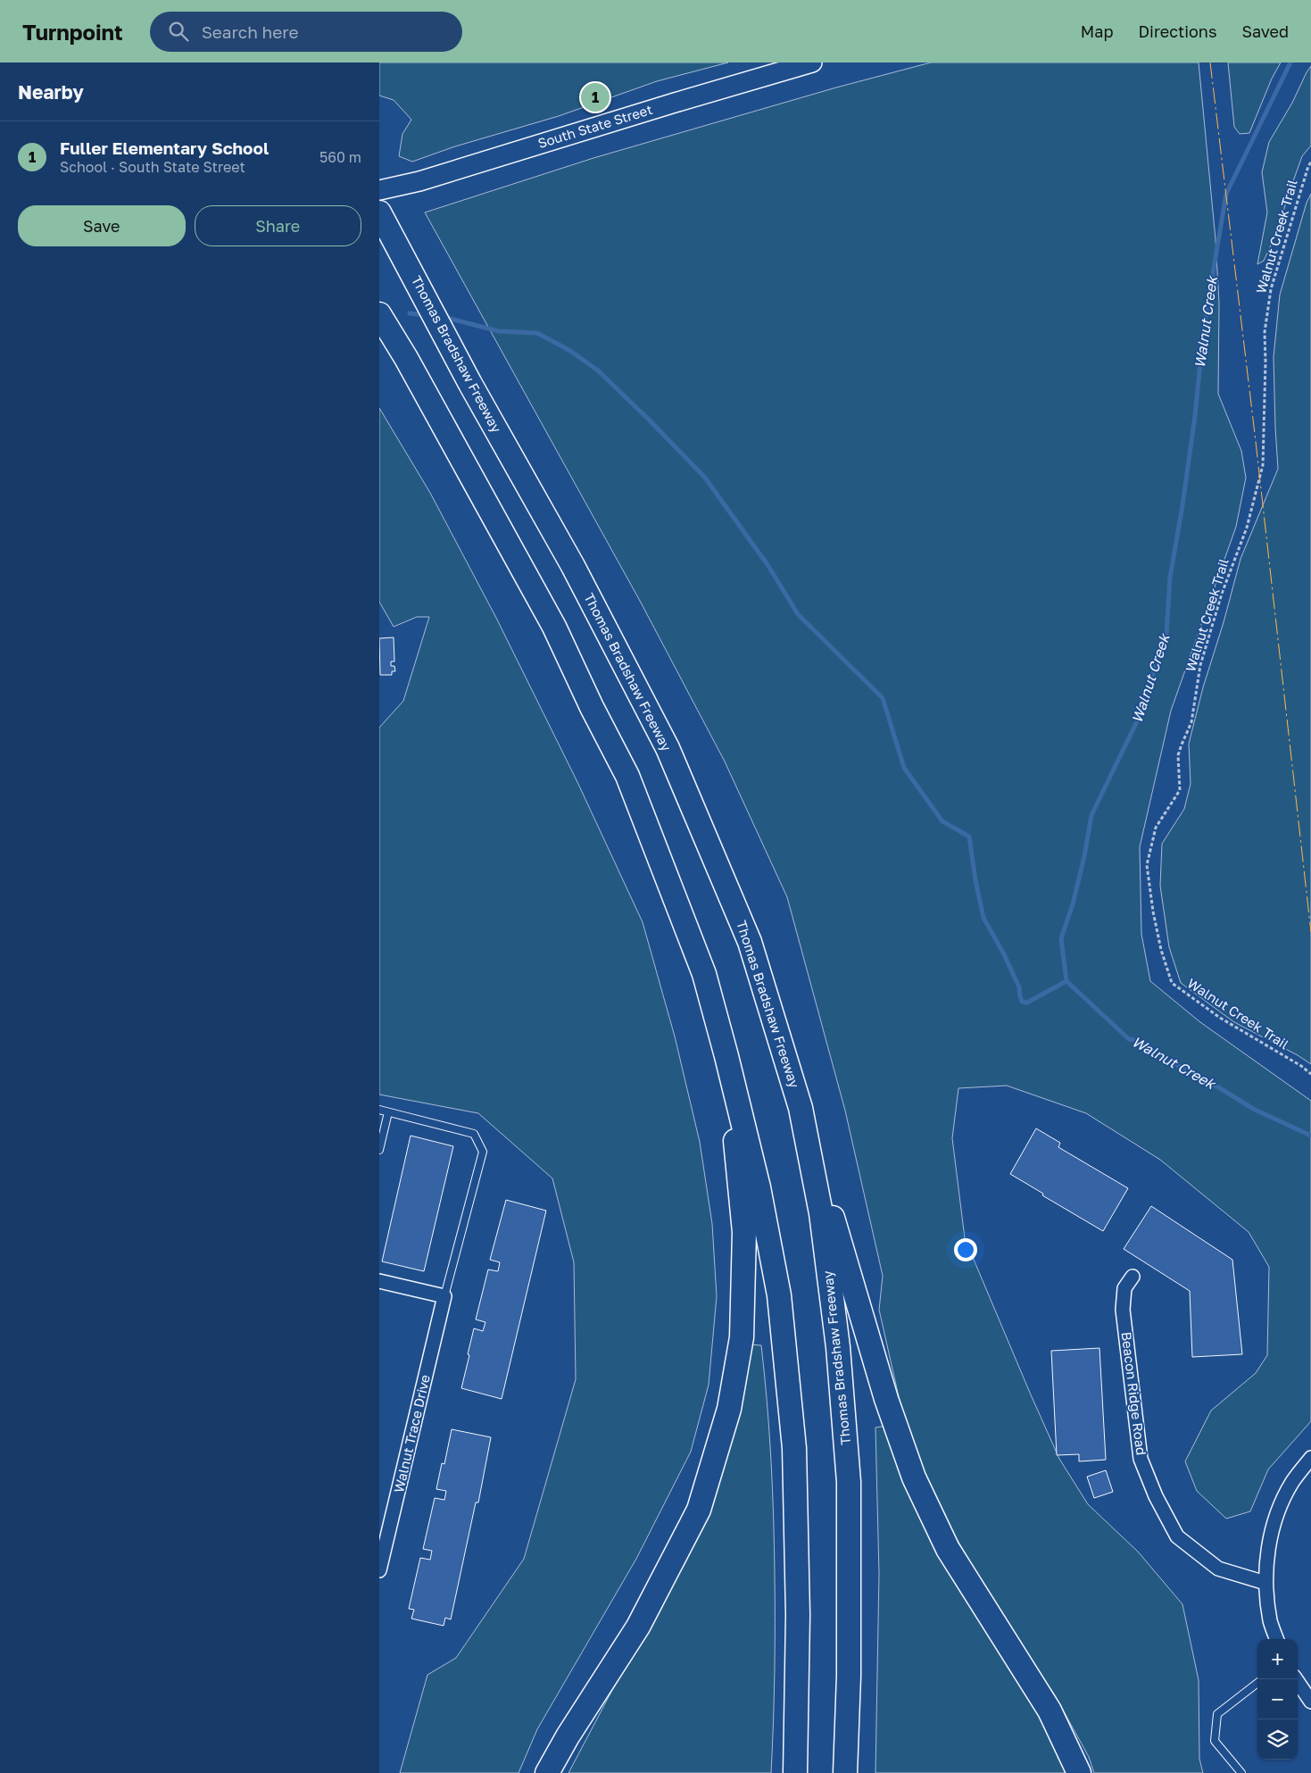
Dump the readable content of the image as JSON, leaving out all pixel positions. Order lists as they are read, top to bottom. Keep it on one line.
{"streets":{"highway":["Thomas Bradshaw Freeway"],"street":["South State Street","Beacon Ridge Road","Walnut Trace Drive"],"path":["Walnut Creek Trail"]},"water":["Walnut Creek"],"page":{"header":"Turnpoint","search":"Search here","nav":["Map","Directions","Saved"],"heading":"Nearby","pins":"1","list":[{"mark":"1","name":"Fuller Elementary School","note":"School · South State Street","value":"560 m"}],"buttons":["Save","Share"],"map_buttons":["+","−"]}}
